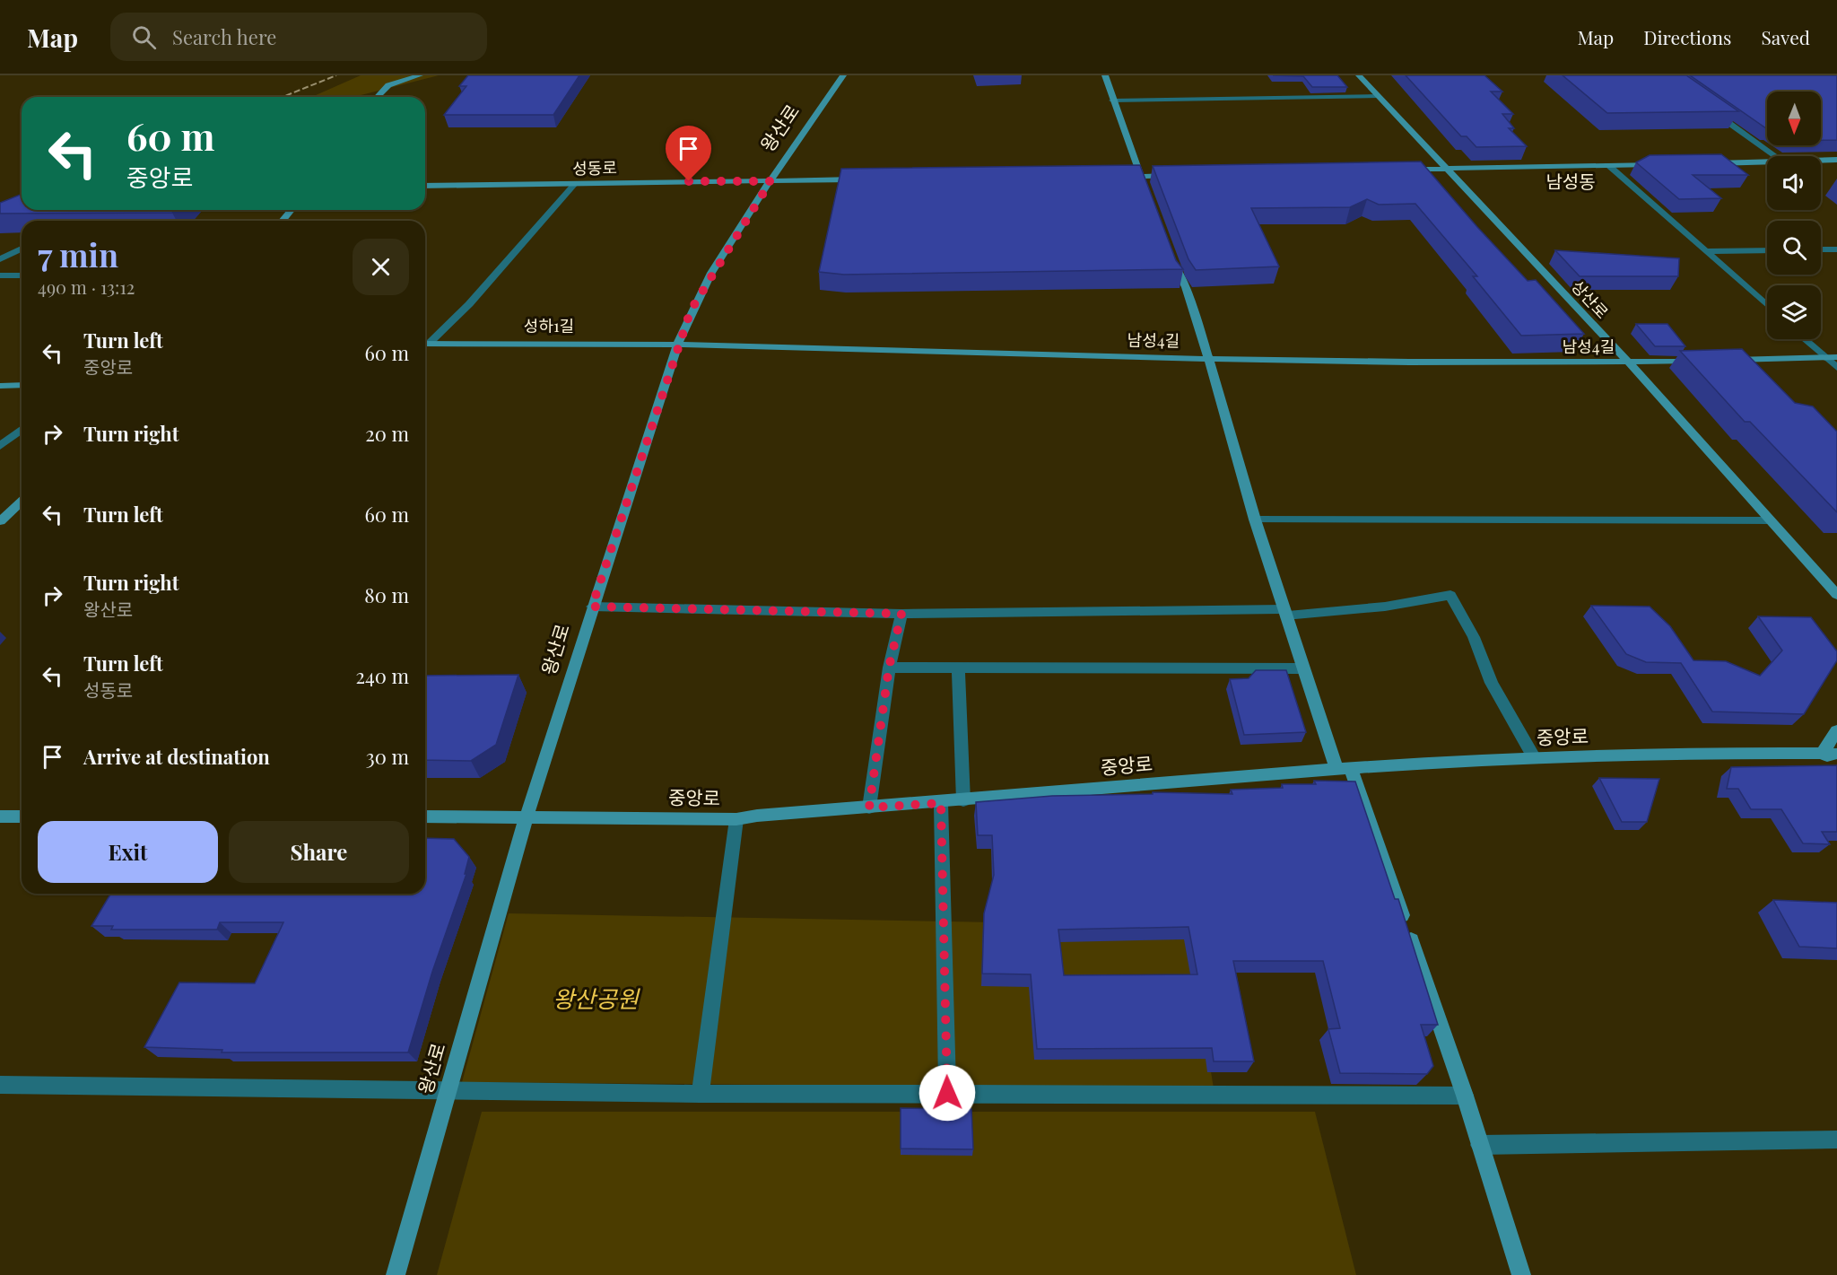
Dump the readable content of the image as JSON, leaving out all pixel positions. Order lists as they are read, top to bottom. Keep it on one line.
{"streets":{"street":["왕산로","성동로","상산로","성하1길","남성4길","중앙로"]},"crossings":[["왕산로","성동로"],["왕산로","성하1길"],["왕산로","남성4길"],["왕산로","중앙로"],["상산로","남성4길"],["성하1길","남성4길"]],"districts":["남성동"],"parks":["왕산공원"],"north":"bottom","page":{"header":"Map","search":"Search here","nav":["Map","Directions","Saved"],"turn":["60 m","중앙로"],"heading":["7 min","490 m · 13:12"],"list":[{"name":"Turn left","note":"중앙로","value":"60 m"},{"name":"Turn right","value":"20 m"},{"name":"Turn left","value":"60 m"},{"name":"Turn right","note":"왕산로","value":"80 m"},{"name":"Turn left","note":"성동로","value":"240 m"},{"name":"Arrive at destination","value":"30 m"}],"buttons":["Exit","Share"]}}
